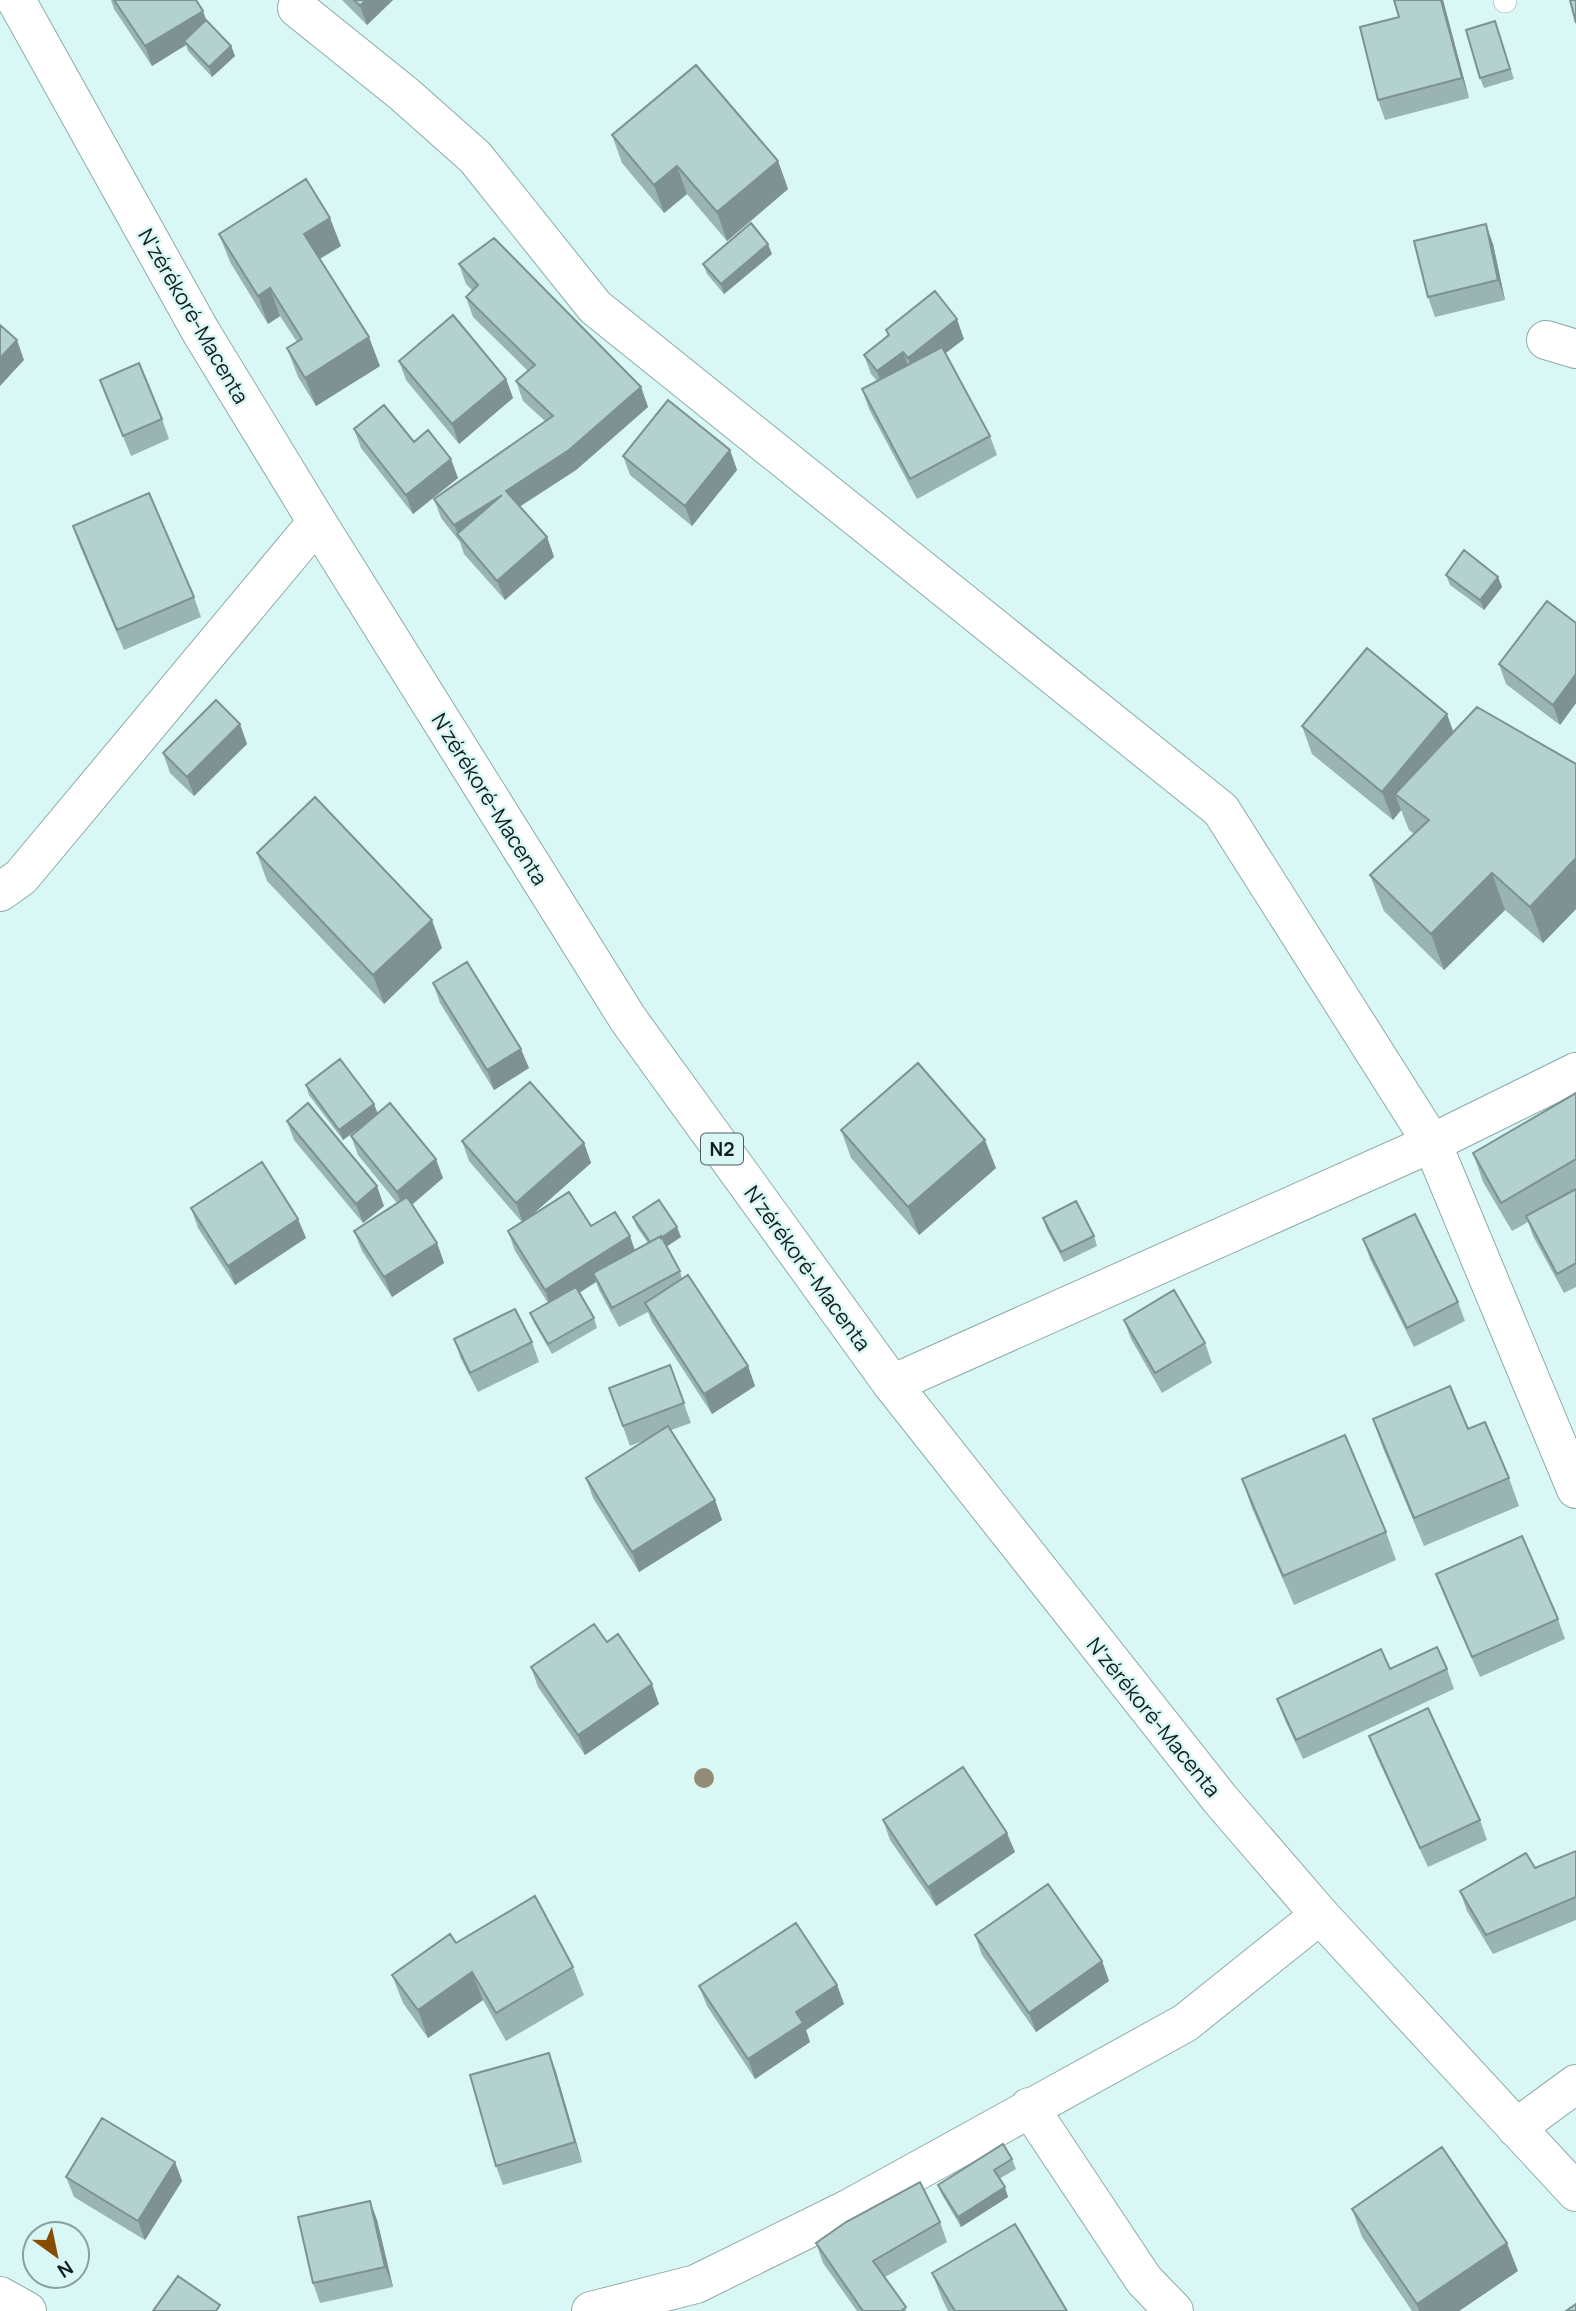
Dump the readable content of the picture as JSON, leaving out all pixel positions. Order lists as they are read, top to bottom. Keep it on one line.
{"streets":{"main road":["N'zérékoré-Macenta","N2"]},"north":"bottom right"}
